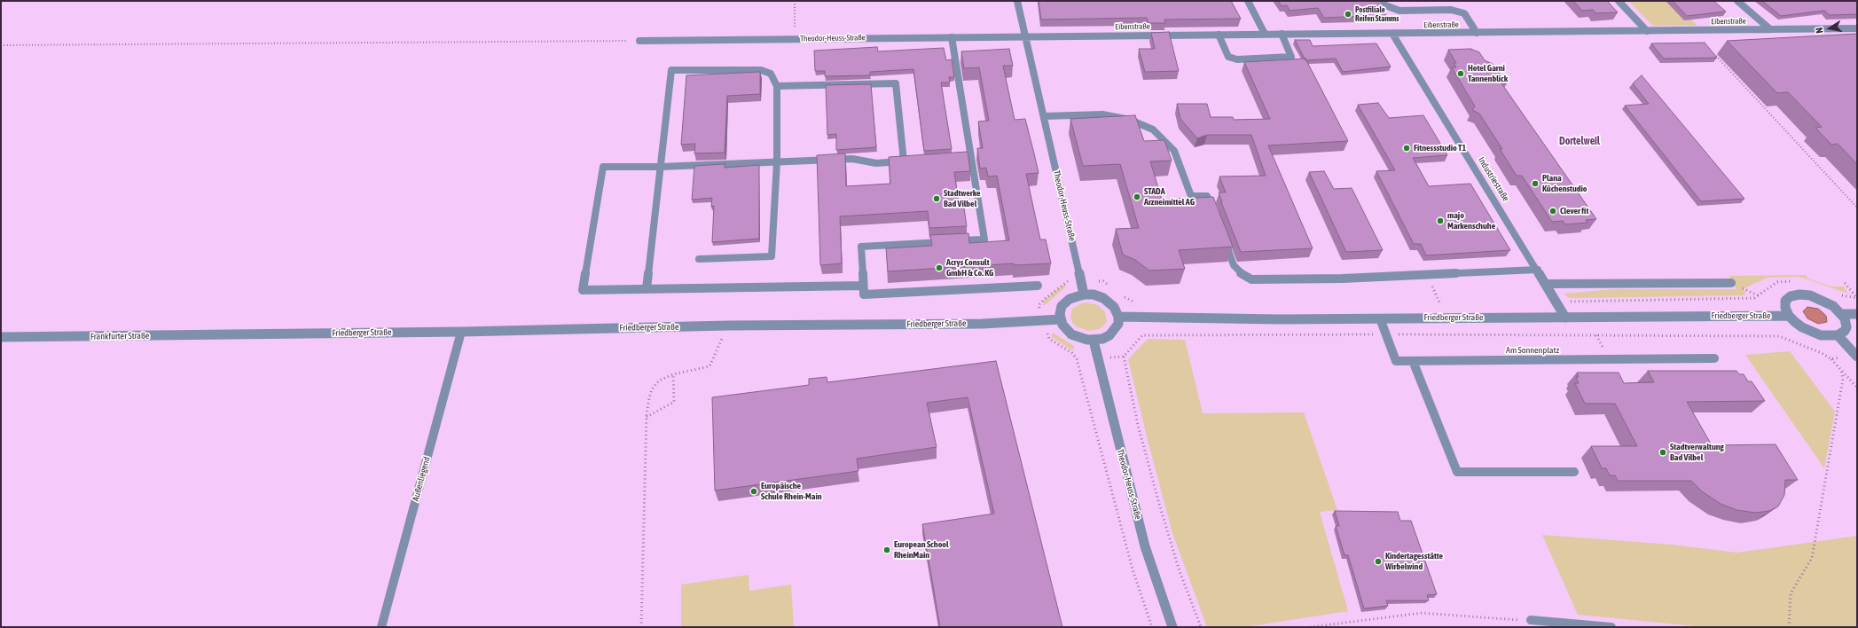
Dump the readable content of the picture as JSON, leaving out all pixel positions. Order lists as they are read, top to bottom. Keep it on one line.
{"streets":{"street":["Eibenstraße","Theodor-Heuss-Straße","Industriestraße","Friedberger Straße","Frankfurter Straße"],"lane":["Am Sonnenplatz","Außenliegend"]},"crossings":[["Eibenstraße","Theodor-Heuss-Straße"],["Eibenstraße","Industriestraße"],["Theodor-Heuss-Straße","Friedberger Straße"],["Industriestraße","Friedberger Straße"],["Friedberger Straße","Frankfurter Straße"],["Friedberger Straße","Am Sonnenplatz"],["Friedberger Straße","Außenliegend"]],"districts":["Dortelweil"],"places":["Postfiliale Reifen Stamms","Hotel Garni Tannenblick","Fitnessstudio T1","Plana Küchenstudio","STADA Arzneimittel AG","Stadtwerke Bad Vilbel","Clever fit","majo Markenschuhe","Acrys Consult GmbH & Co. KG","Stadtverwaltung Bad Vilbel","Europäische Schule Rhein-Main","European School RheinMain","Kindertagesstätte Wirbelwind"],"north":"left"}
